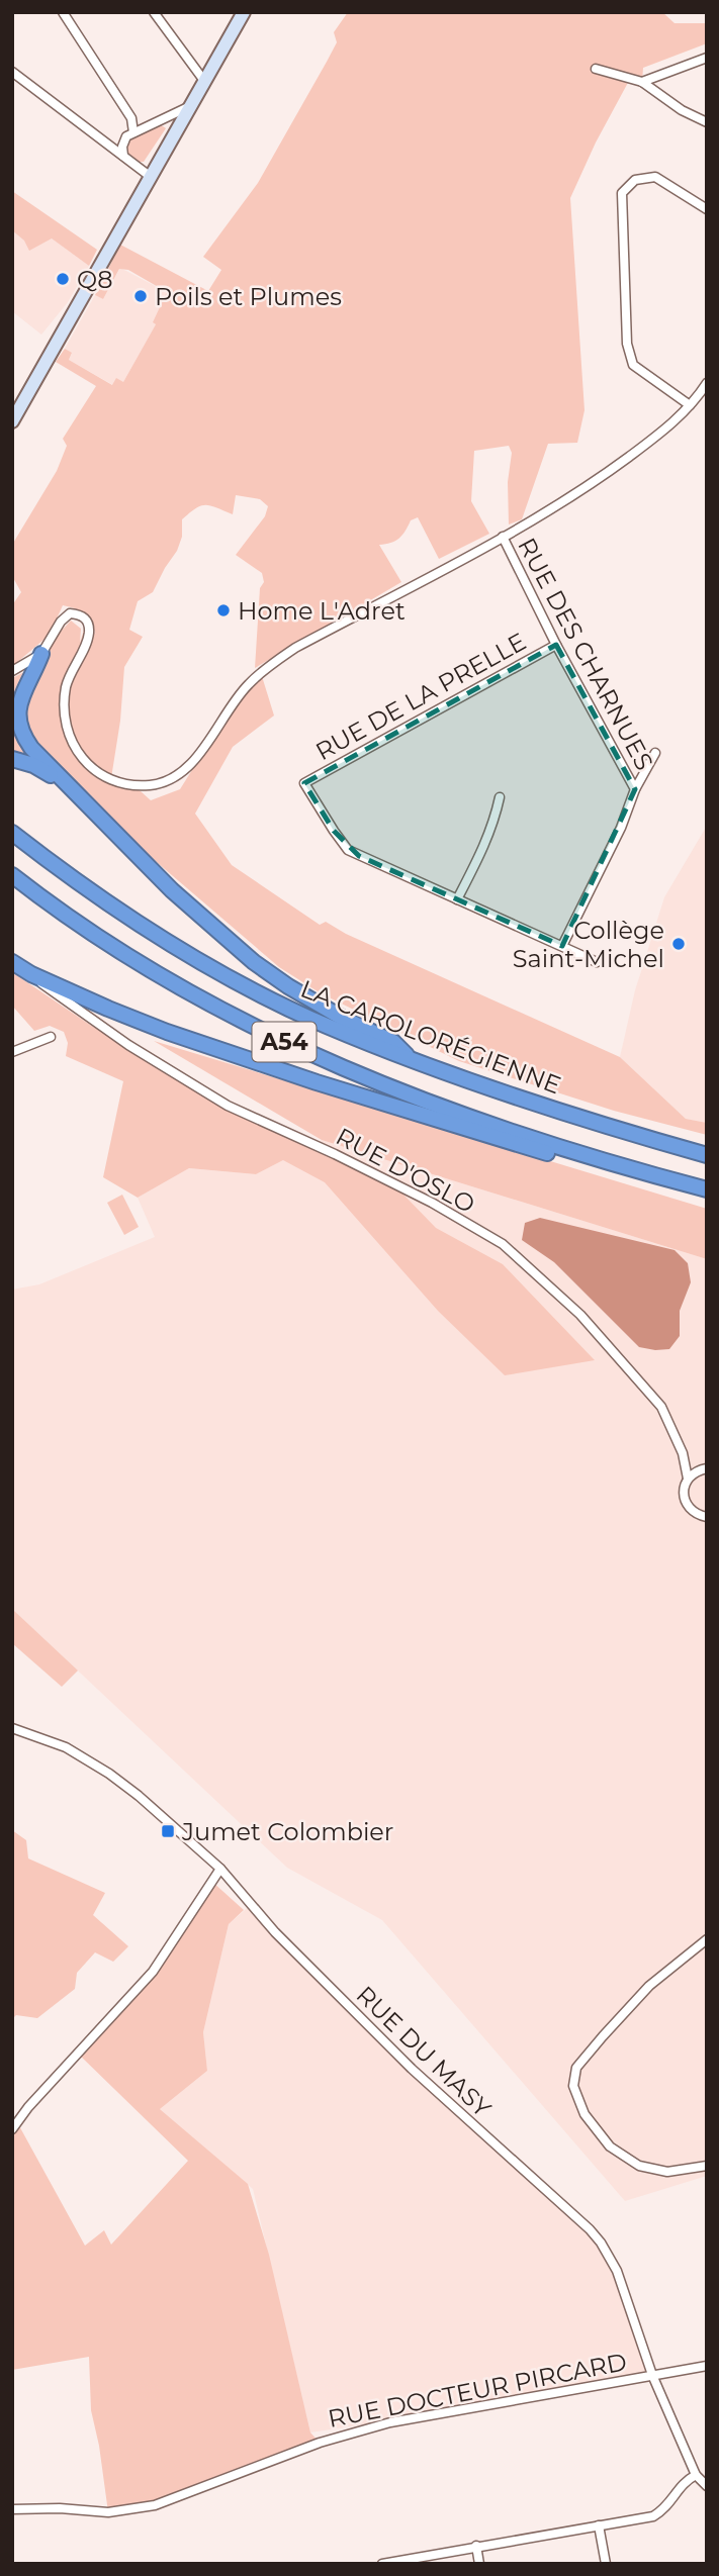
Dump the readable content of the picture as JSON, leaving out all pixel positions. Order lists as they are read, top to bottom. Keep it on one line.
{"streets":{"highway":["LA CAROLORÉGIENNE","A54"],"street":["RUE DES CHARNUES","RUE DE LA PRELLE","RUE D'OSLO","RUE DU MASY","RUE DOCTEUR PIRCARD"]},"crossings":[["RUE DES CHARNUES","RUE DE LA PRELLE"],["RUE DU MASY","RUE DOCTEUR PIRCARD"]],"places":{"other":["Q8","Poils et Plumes","Home L'Adret","Collège Saint-Michel"],"transit":["Jumet Colombier"]}}
